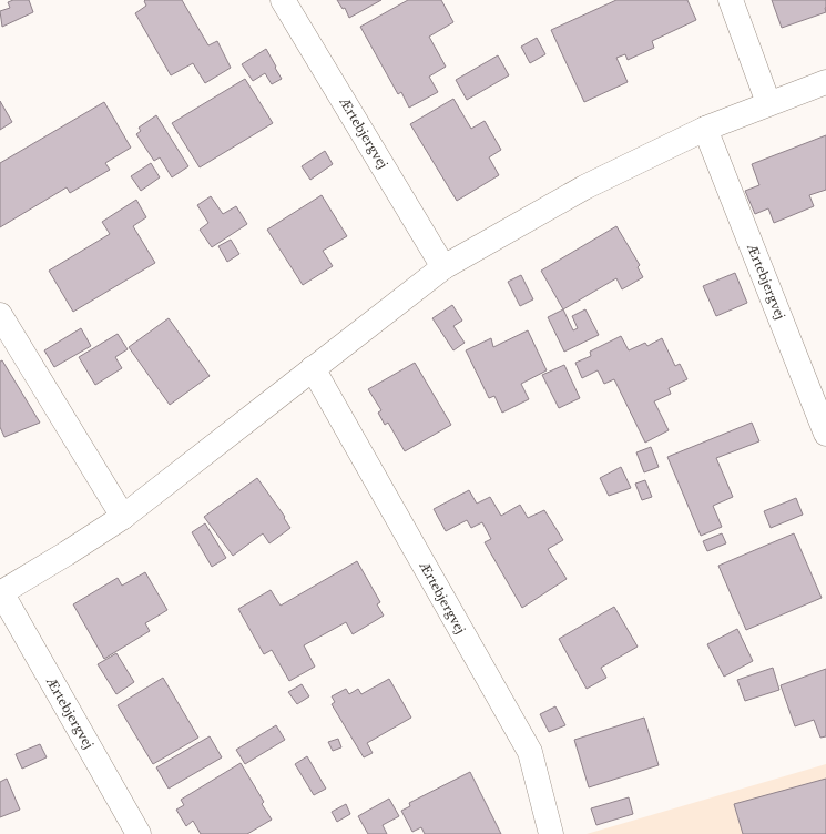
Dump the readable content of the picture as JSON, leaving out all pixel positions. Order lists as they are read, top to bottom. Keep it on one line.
{"streets":{"street":["Ærtebjergvej"]}}
